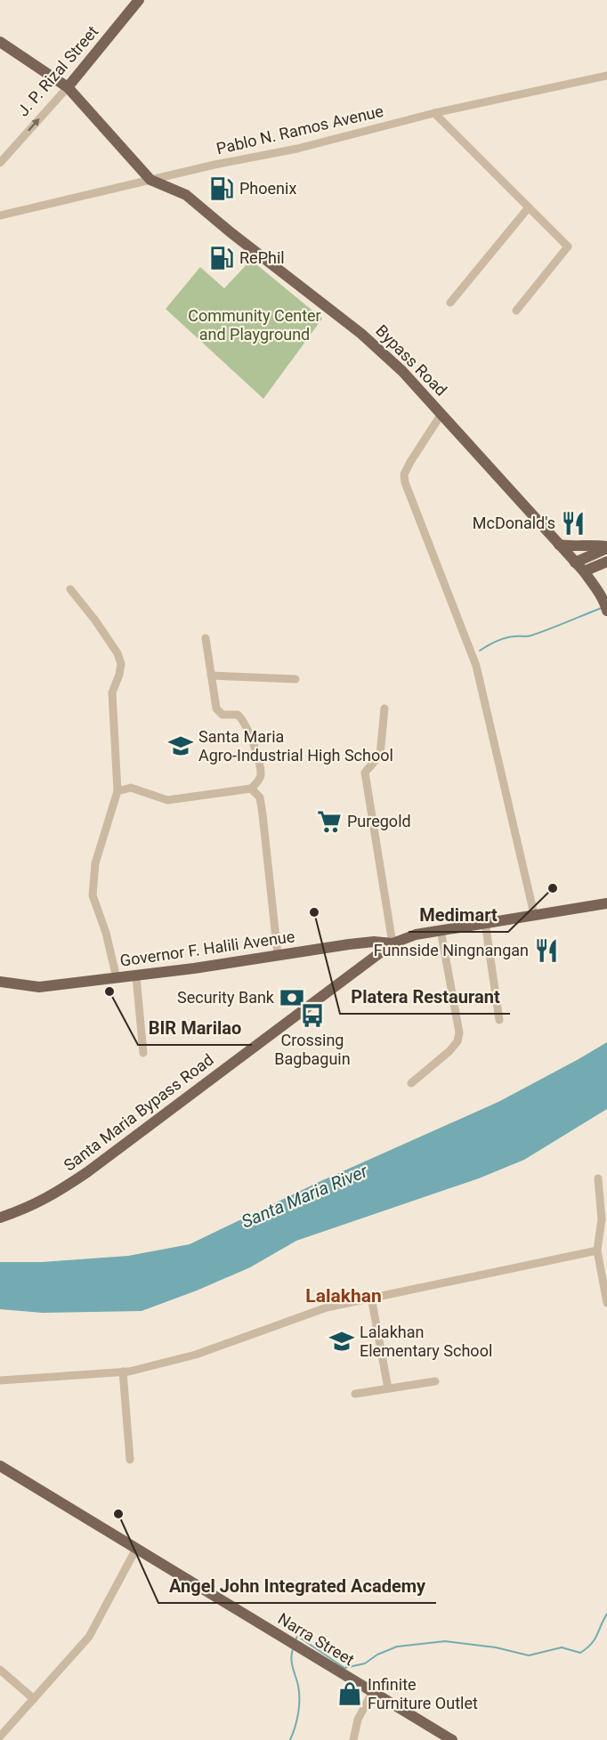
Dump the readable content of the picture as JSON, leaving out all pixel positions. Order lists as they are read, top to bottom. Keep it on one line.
{"streets":{"main road":["J. P. Rizal Street","Bypass Road","Governor F. Halili Avenue","Santa Maria Bypass Road","Narra Street"],"street":["Pablo N. Ramos Avenue"]},"crossings":[["Pablo N. Ramos Avenue","Bypass Road"],["Governor F. Halili Avenue","Santa Maria Bypass Road"]],"one_way":["J. P. Rizal Street"],"districts":["Lalakhan"],"water":["Santa Maria River"],"parks":["Community Center and Playground"],"places":{"fuel station":["Phoenix","RePhil"],"restaurant":["McDonald's","Funnside Ningnangan"],"school or university":["Santa Maria Agro-Industrial High School","Lalakhan Elementary School"],"supermarket":["Puregold"],"other":["Medimart","Platera Restaurant","BIR Marilao","Angel John Integrated Academy"],"bank":["Security Bank"],"bus stop":["Crossing Bagbaguin"],"shop":["Infinite Furniture Outlet"]}}
